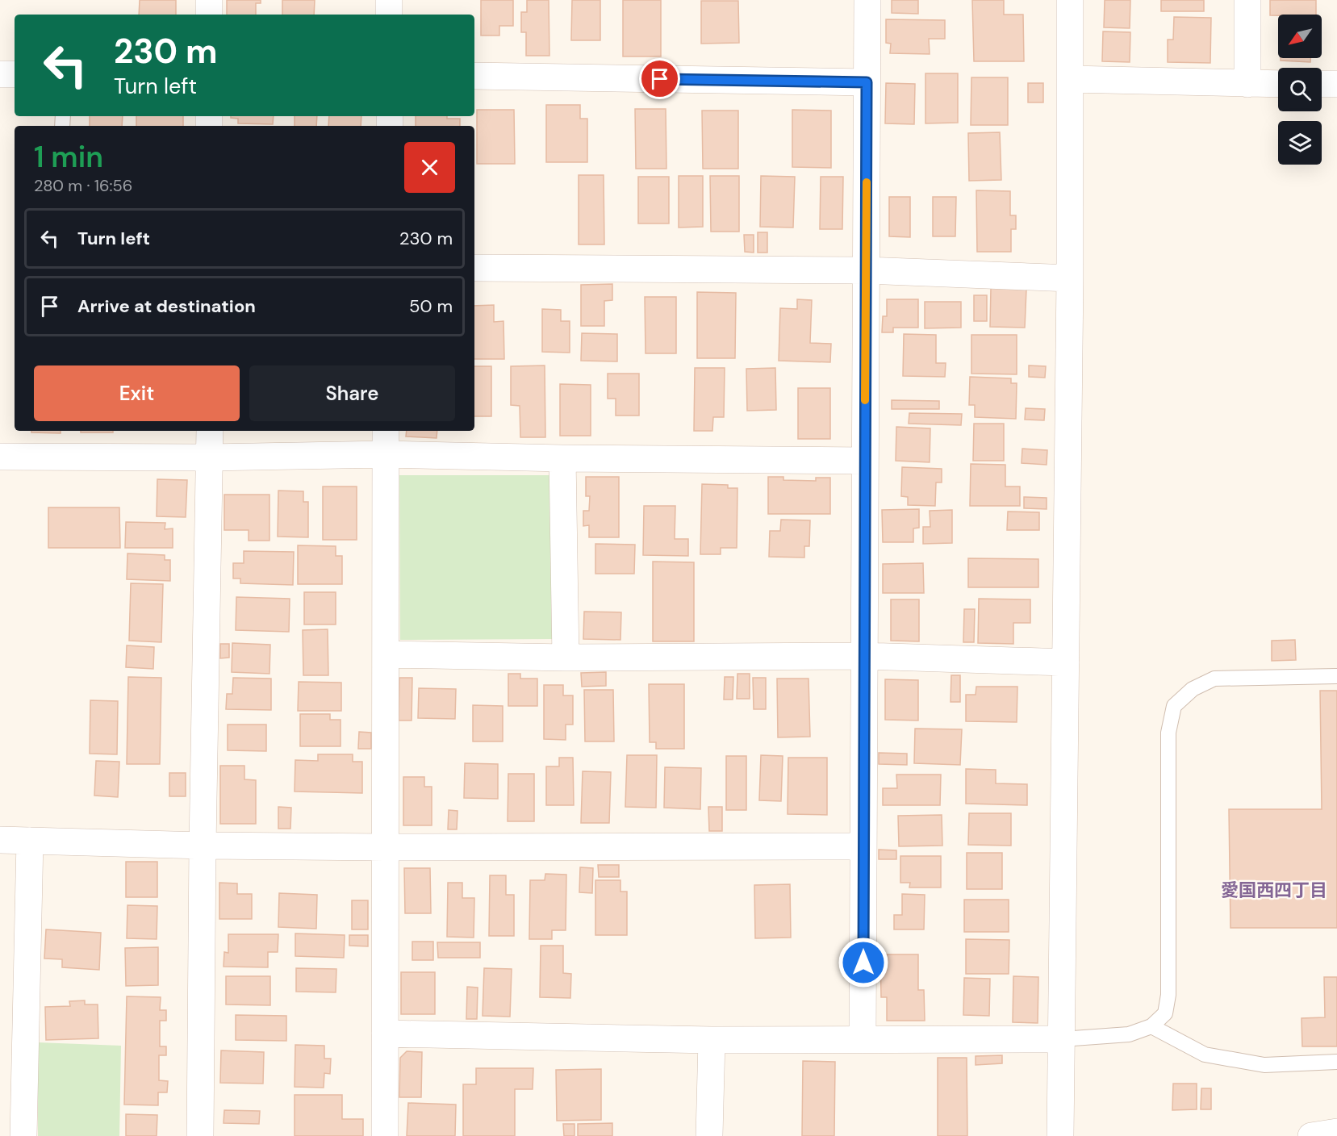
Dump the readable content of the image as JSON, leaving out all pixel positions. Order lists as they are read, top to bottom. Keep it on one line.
{"districts":["愛国西四丁目"],"north":"bottom left","page":{"turn":["230 m","Turn left"],"heading":["1 min","280 m · 16:56"],"list":[{"name":"Turn left","value":"230 m"},{"name":"Arrive at destination","value":"50 m"}],"buttons":["Exit","Share"]}}
